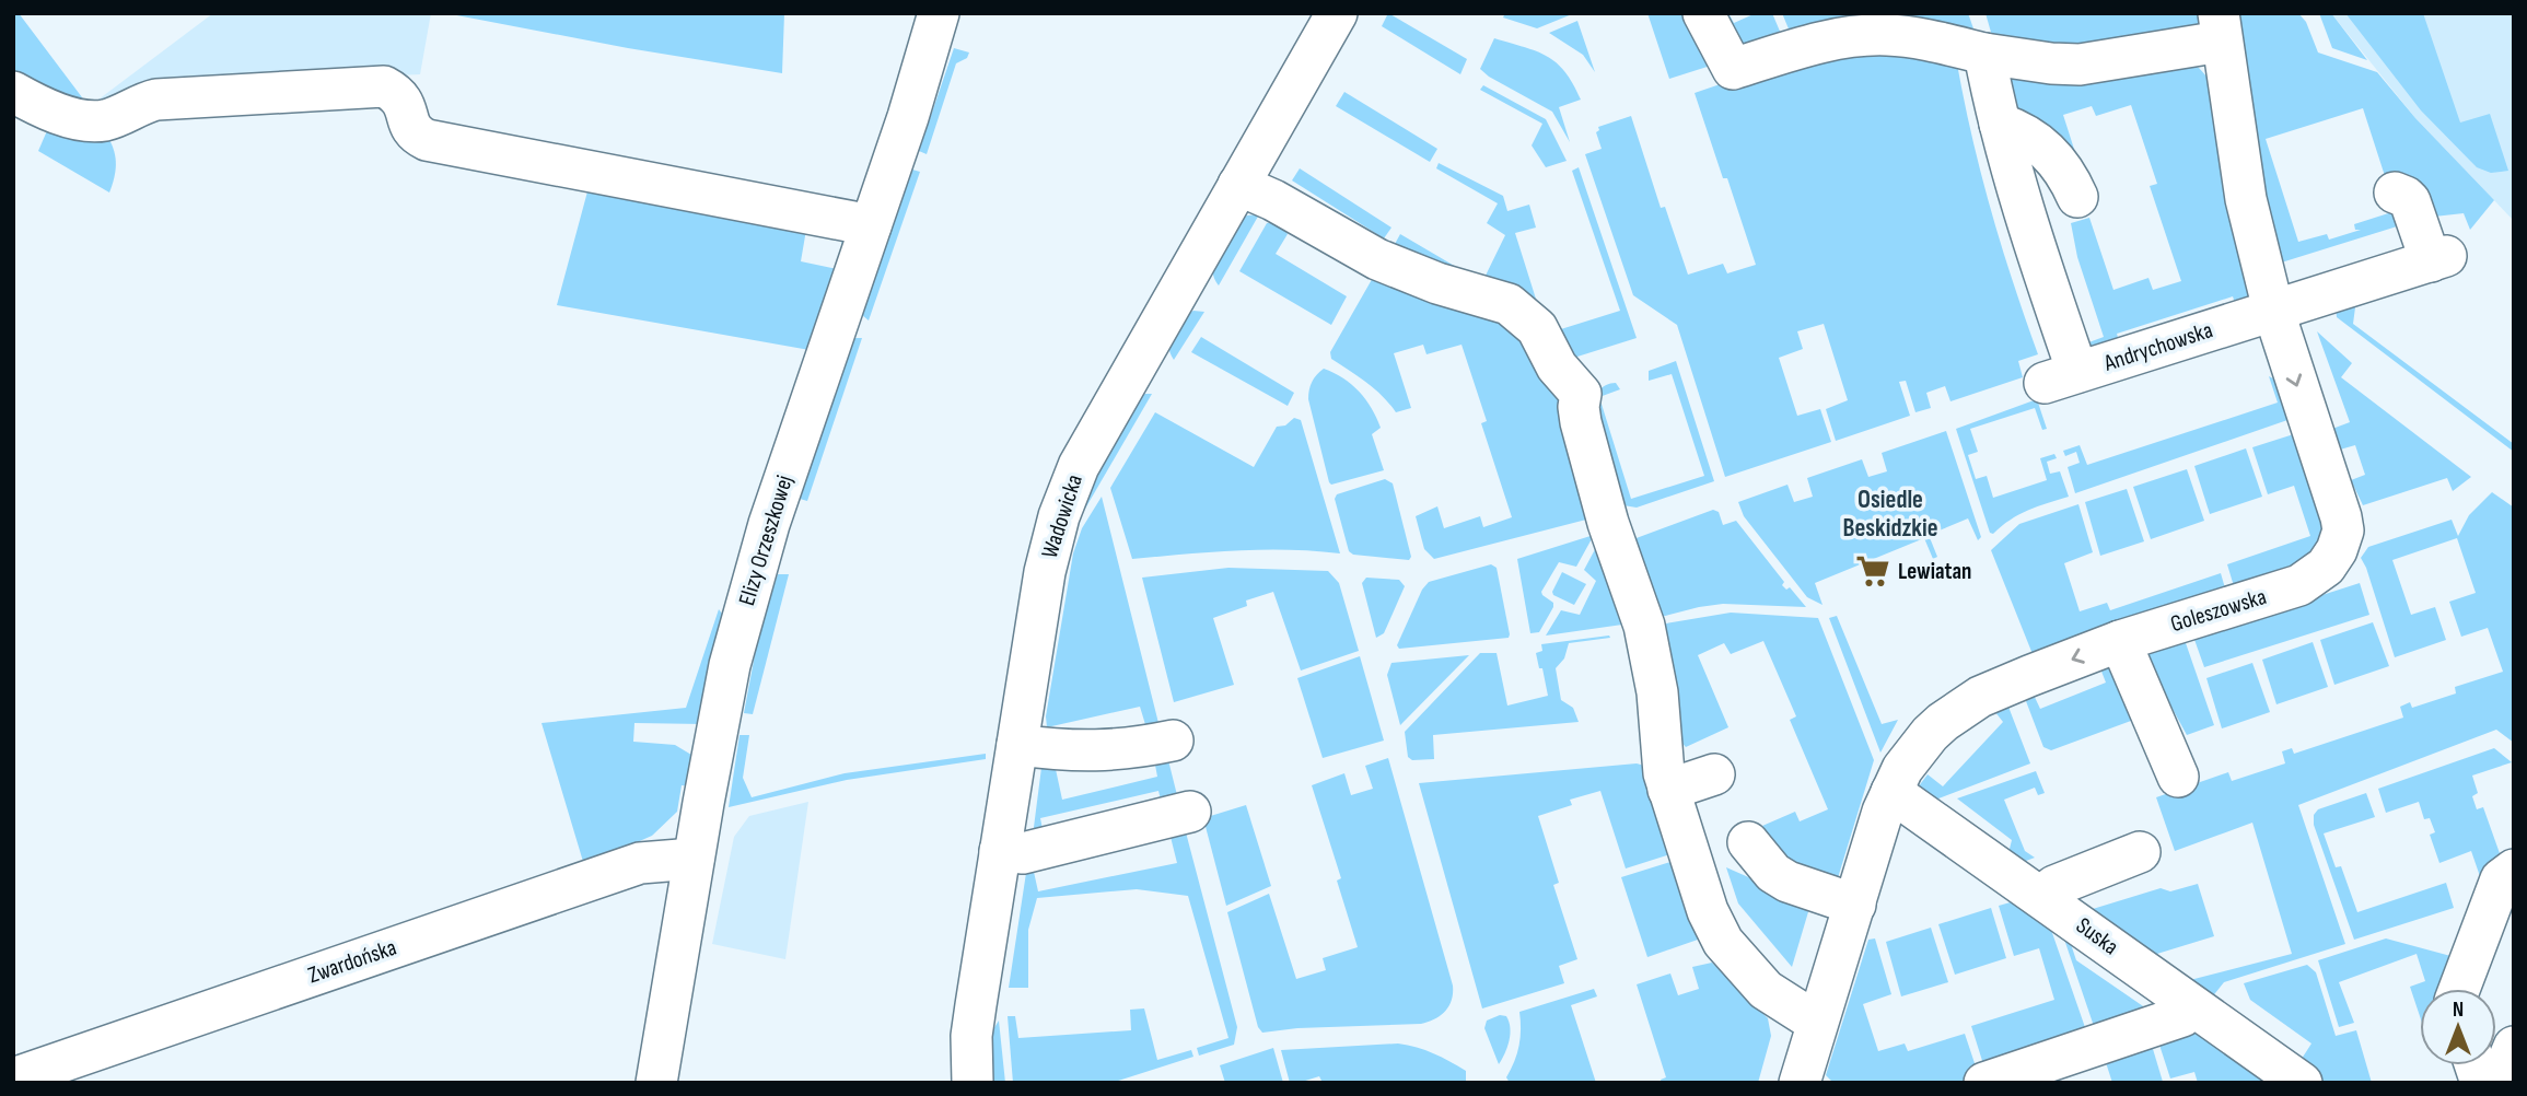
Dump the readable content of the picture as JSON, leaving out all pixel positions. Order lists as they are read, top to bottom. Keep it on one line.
{"streets":{"street":["Andrychowska","Wadowicka","Elizy Orzeszkowej","Goleszowska","Suska","Zwardońska"]},"crossings":[["Andrychowska","Goleszowska"],["Elizy Orzeszkowej","Zwardońska"],["Goleszowska","Suska"]],"districts":["Osiedle Beskidzkie"],"places":{"supermarket":["Lewiatan"]},"north":"top"}
